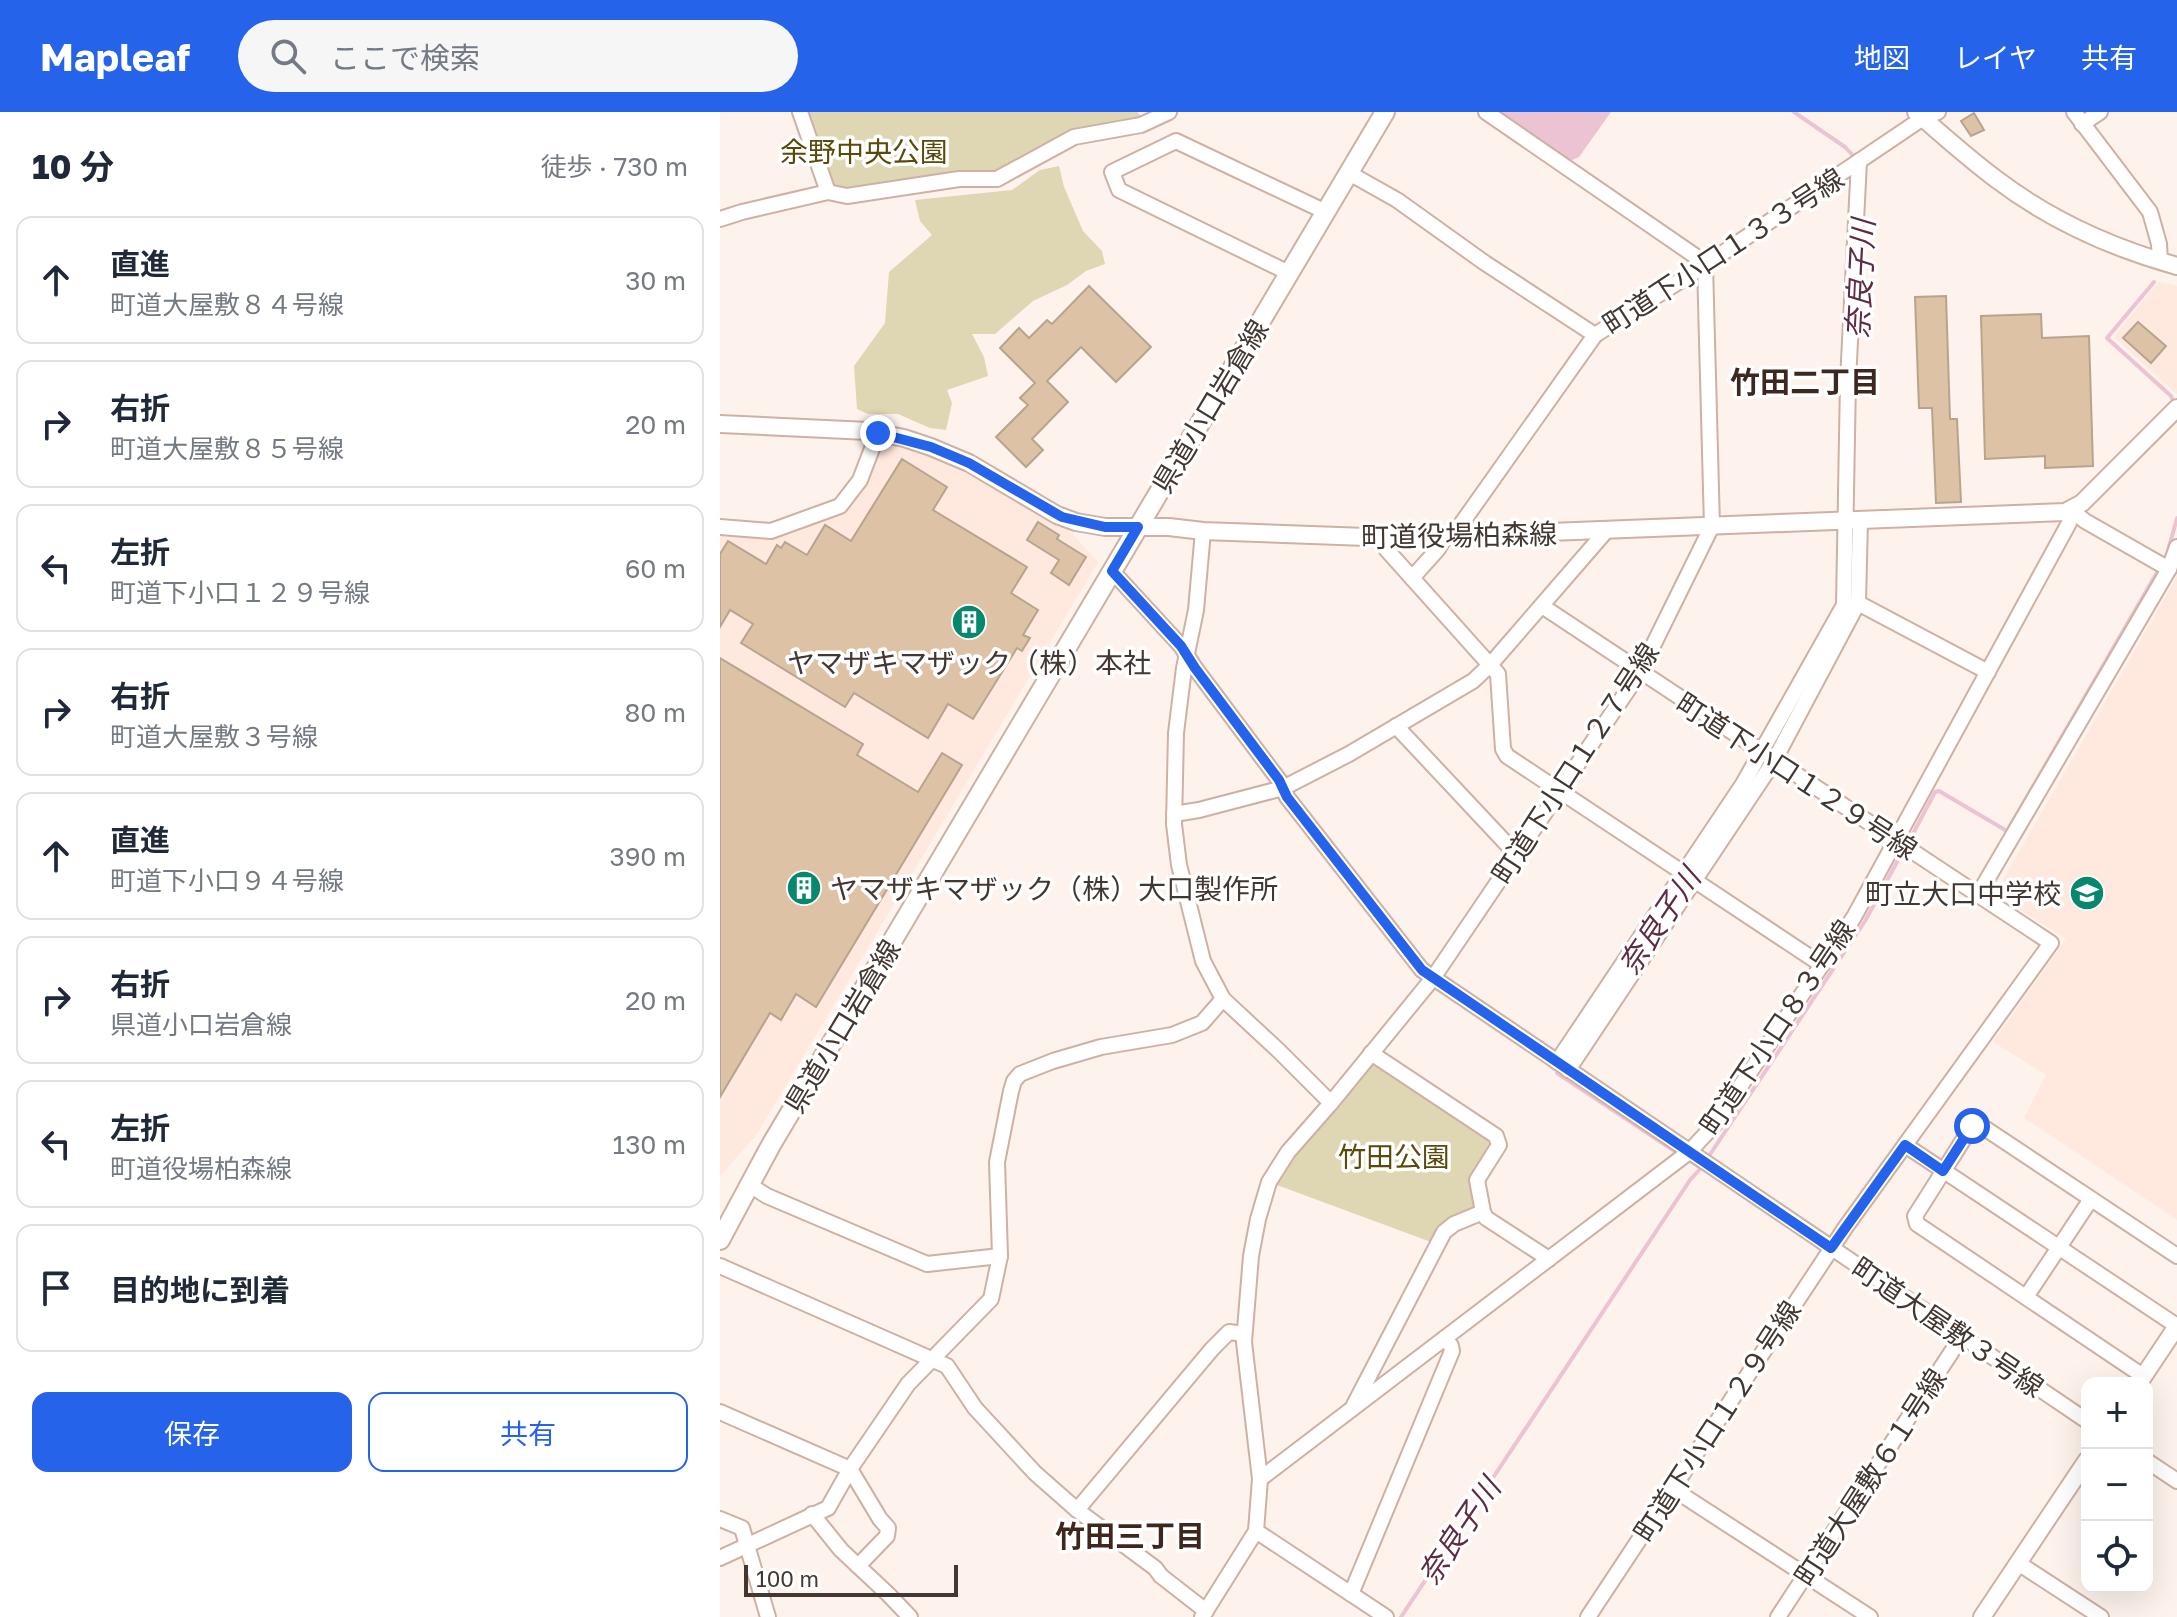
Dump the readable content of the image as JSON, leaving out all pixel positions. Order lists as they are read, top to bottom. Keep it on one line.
{"streets":{"main road":["県道小口岩倉線"],"street":["町道下小口１３３号線","町道役場柏森線","町道下小口１２７号線","町道下小口１２９号線","町道下小口８３号線","町道大屋敷３号線","町道大屋敷６１号線"]},"crossings":[["町道下小口１３３号線","町道役場柏森線"],["町道下小口１３３号線","町道下小口１２７号線"],["県道小口岩倉線","町道役場柏森線"],["県道小口岩倉線","町道大屋敷３号線"],["町道役場柏森線","町道下小口１２７号線"],["町道役場柏森線","町道下小口８３号線"],["町道下小口１２７号線","町道下小口１２９号線"],["町道下小口１２７号線","町道下小口８３号線"],["町道下小口１２７号線","町道大屋敷３号線"],["町道下小口１２９号線","町道下小口８３号線"],["町道下小口１２９号線","町道大屋敷３号線"],["町道下小口８３号線","町道大屋敷３号線"],["町道大屋敷３号線","町道大屋敷６１号線"]],"districts":["竹田二丁目","竹田三丁目"],"water":["奈良子川"],"parks":["余野中央公園","竹田公園"],"places":{"building":["ヤマザキマザック（株）本社","ヤマザキマザック（株）大口製作所"],"school or university":["町立大口中学校"]},"scale_bar":"100 m","page":{"header":"Mapleaf","search":"ここで検索","nav":["地図","レイヤ","共有"],"heading":["10 分","徒歩 · 730 m"],"list":[["直進","町道大屋敷８４号線","30 m"],["右折","町道大屋敷８５号線","20 m"],["左折","町道下小口１２９号線","60 m"],["右折","町道大屋敷３号線","80 m"],["直進","町道下小口９４号線","390 m"],["右折","県道小口岩倉線","20 m"],["左折","町道役場柏森線","130 m"],"目的地に到着"],"buttons":["保存","共有"],"map_buttons":["+","−"],"scale":"100 m"}}
